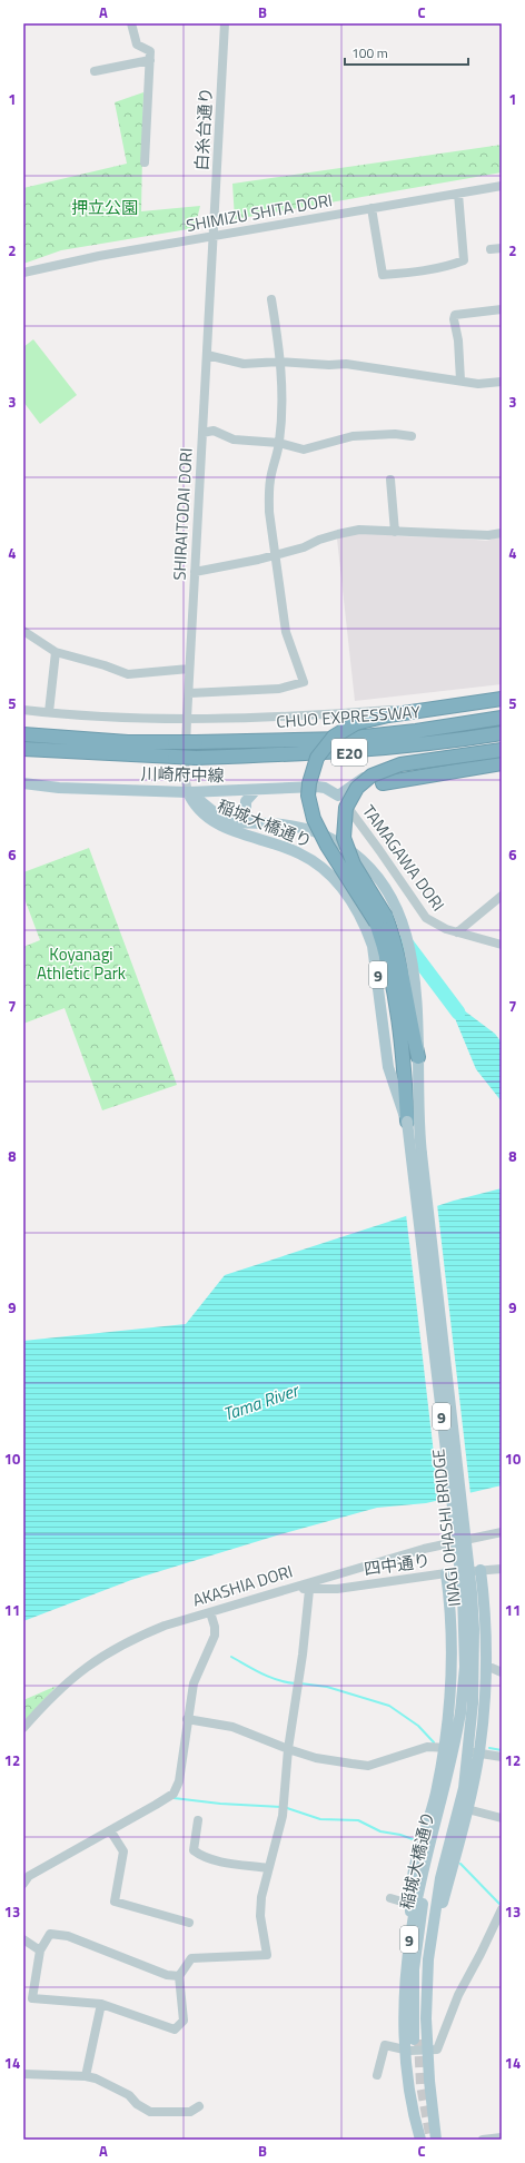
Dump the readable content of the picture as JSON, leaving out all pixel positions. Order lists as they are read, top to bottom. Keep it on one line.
{"streets":{"highway":["CHUO EXPRESSWAY","E20"],"main road":["川崎府中線","稲城大橋通り","9","INAGI OHASHI BRIDGE"],"street":["白糸台通り","SHIMIZU SHITA DORI","SHIRAITODAI DORI","TAMAGAWA DORI","四中通り","AKASHIA DORI"]},"crossings":[["白糸台通り","SHIMIZU SHITA DORI"],["白糸台通り","SHIRAITODAI DORI"],["SHIMIZU SHITA DORI","SHIRAITODAI DORI"],["SHIRAITODAI DORI","川崎府中線"],["SHIRAITODAI DORI","稲城大橋通り"],["川崎府中線","稲城大橋通り"],["川崎府中線","TAMAGAWA DORI"],["稲城大橋通り","9"],["稲城大橋通り","INAGI OHASHI BRIDGE"],["9","INAGI OHASHI BRIDGE"],["四中通り","AKASHIA DORI"]],"water":["Tama River"],"parks":["押立公園","Koyanagi Athletic Park"],"scale_bar":"100 m","grid":{"columns":["A","B","C"],"rows":["1","2","3","4","5","6","7","8","9","10","11","12","13","14"]}}
